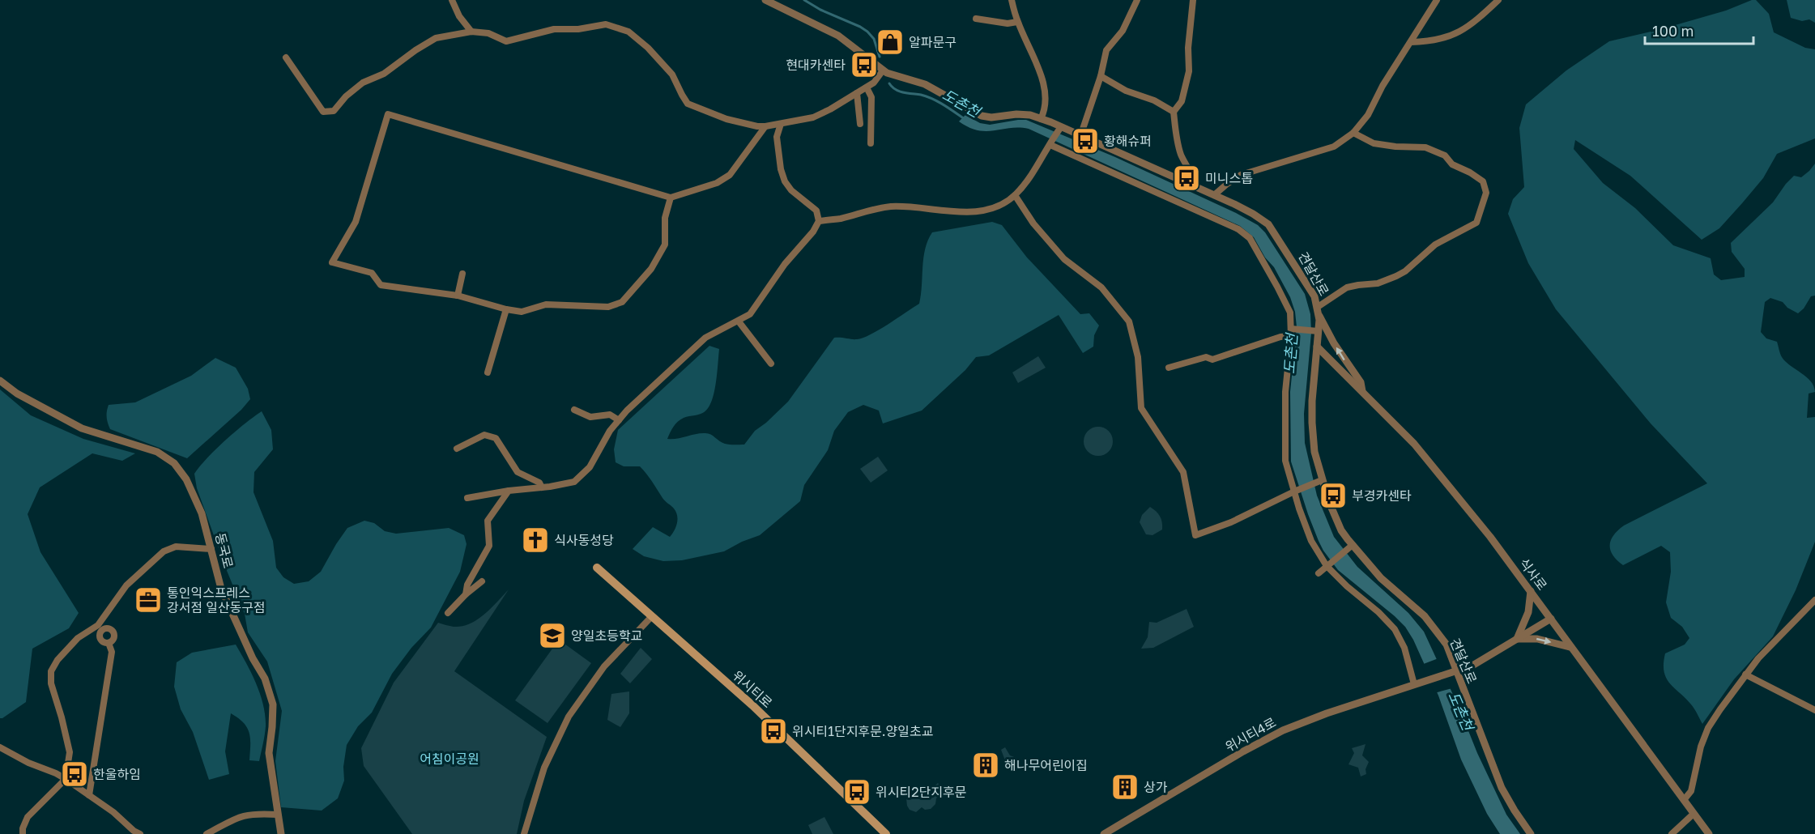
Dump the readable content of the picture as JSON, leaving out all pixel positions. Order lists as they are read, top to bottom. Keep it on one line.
{"streets":{"main road":["위시티로"],"street":["견달산로","동국로","식사로","위시티4로"]},"crossings":[["견달산로","식사로"],["견달산로","위시티4로"]],"water":["도촌천"],"parks":["어침이공원"],"places":{"shop":["알파문구"],"bus stop":["현대카센타","황해슈퍼","미니스톱","부경카센타","위시티1단지후문.양일초교","한울하임","위시티2단지후문"],"church":["식사동성당"],"office":["통인익스프레스 강서점 일산동구점"],"school or university":["양일초등학교"],"building":["해나무어린이집","상가"]},"scale_bar":"100 m"}
